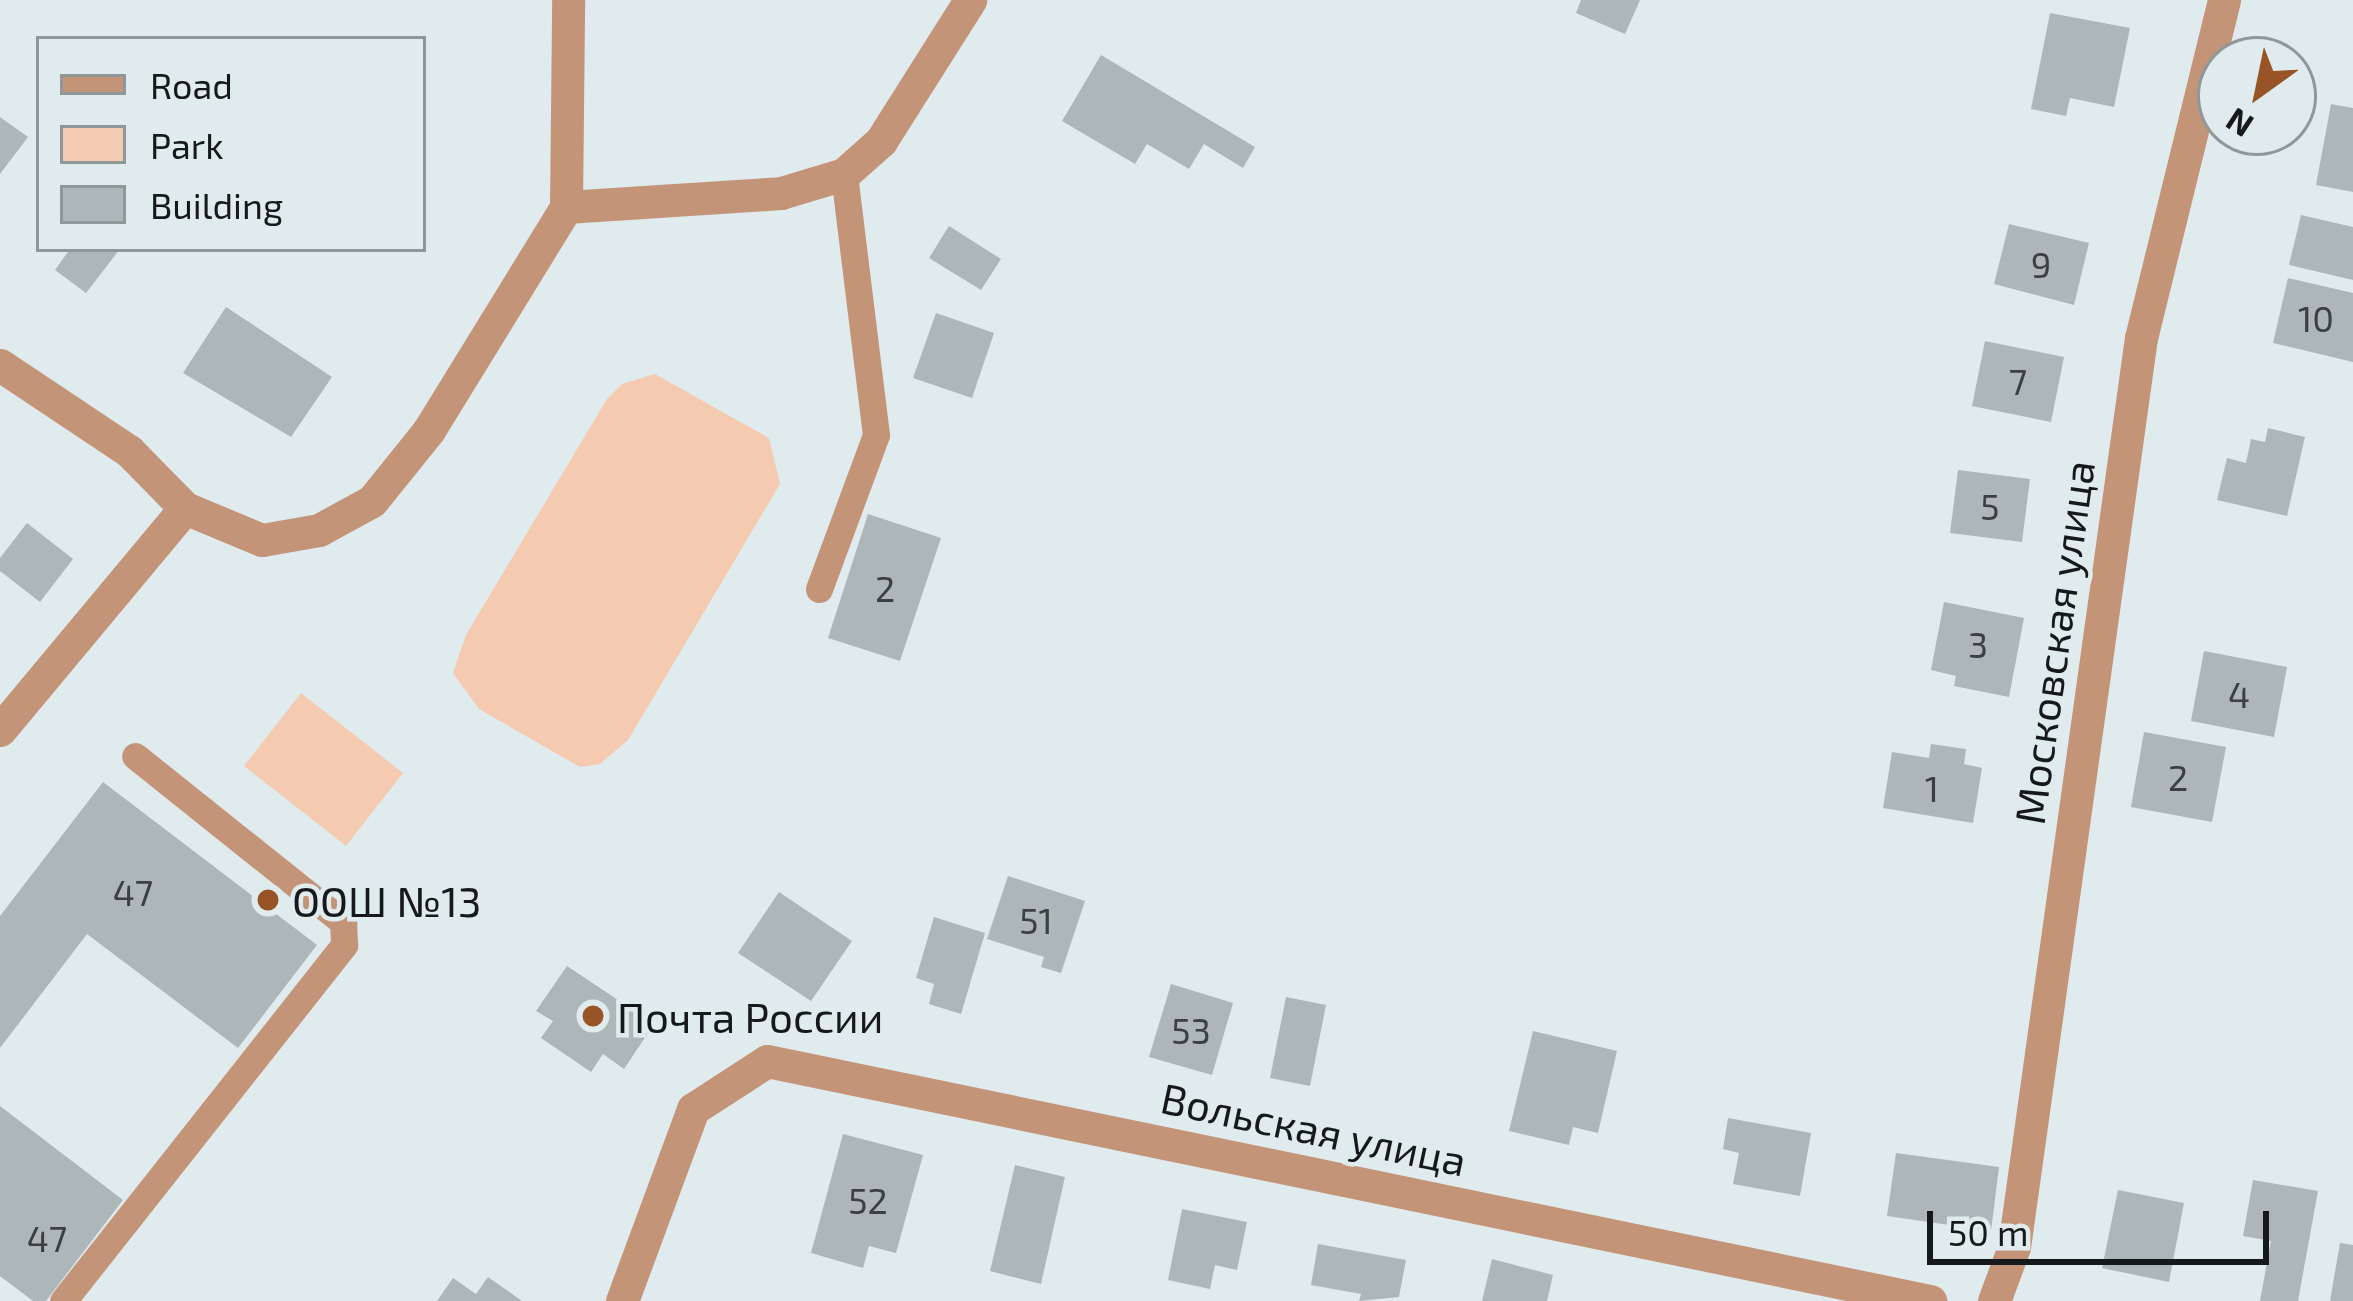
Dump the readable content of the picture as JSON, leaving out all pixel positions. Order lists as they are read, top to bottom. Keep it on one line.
{"streets":{"street":["Московская улица","Вольская улица"]},"places":["ООШ №13","Почта России"],"house_numbers":["9","10","7","5","2","3","4","2","1","47","51","53","52","47"],"legend":["Road","Park","Building"],"scale_bar":"50 m","north":"bottom left"}
